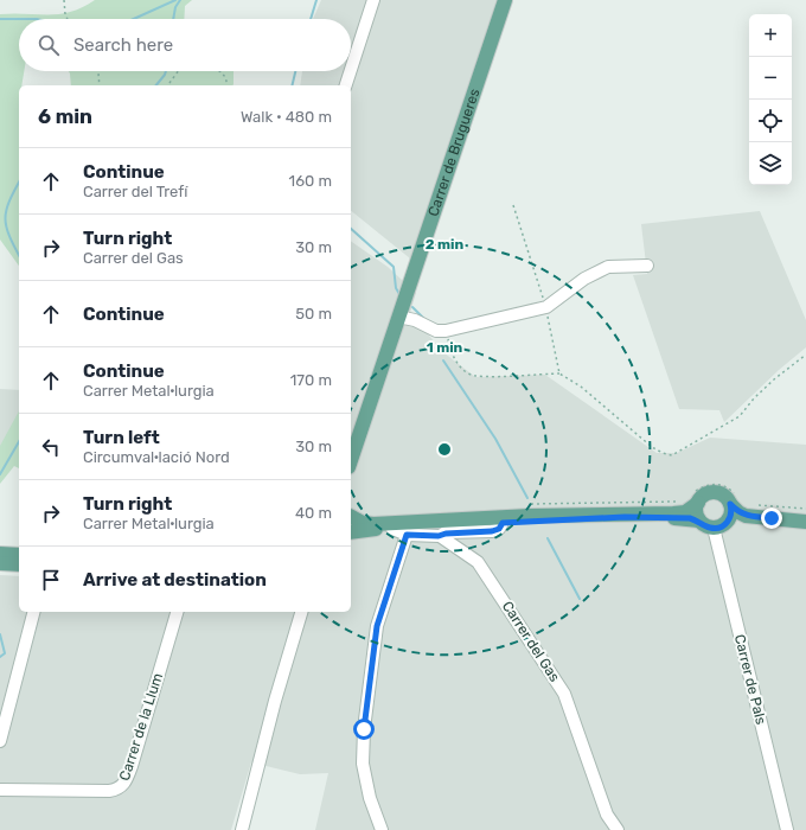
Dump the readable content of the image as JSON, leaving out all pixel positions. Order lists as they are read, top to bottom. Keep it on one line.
{"streets":{"main road":["Carrer de Brugueres"],"street":["Carrer del Gas","Carrer de Pals","Carrer de la Llum"]},"page":{"map_buttons":["+","−"],"search":"Search here","heading":["6 min","Walk · 480 m"],"list":[["Continue","Carrer del Trefí","160 m"],["Turn right","Carrer del Gas","30 m"],["Continue","50 m"],["Continue","Carrer Metal·lurgia","170 m"],["Turn left","Circumval·lació Nord","30 m"],["Turn right","Carrer Metal·lurgia","40 m"],"Arrive at destination"]},"rings":["2 min","1 min"]}
